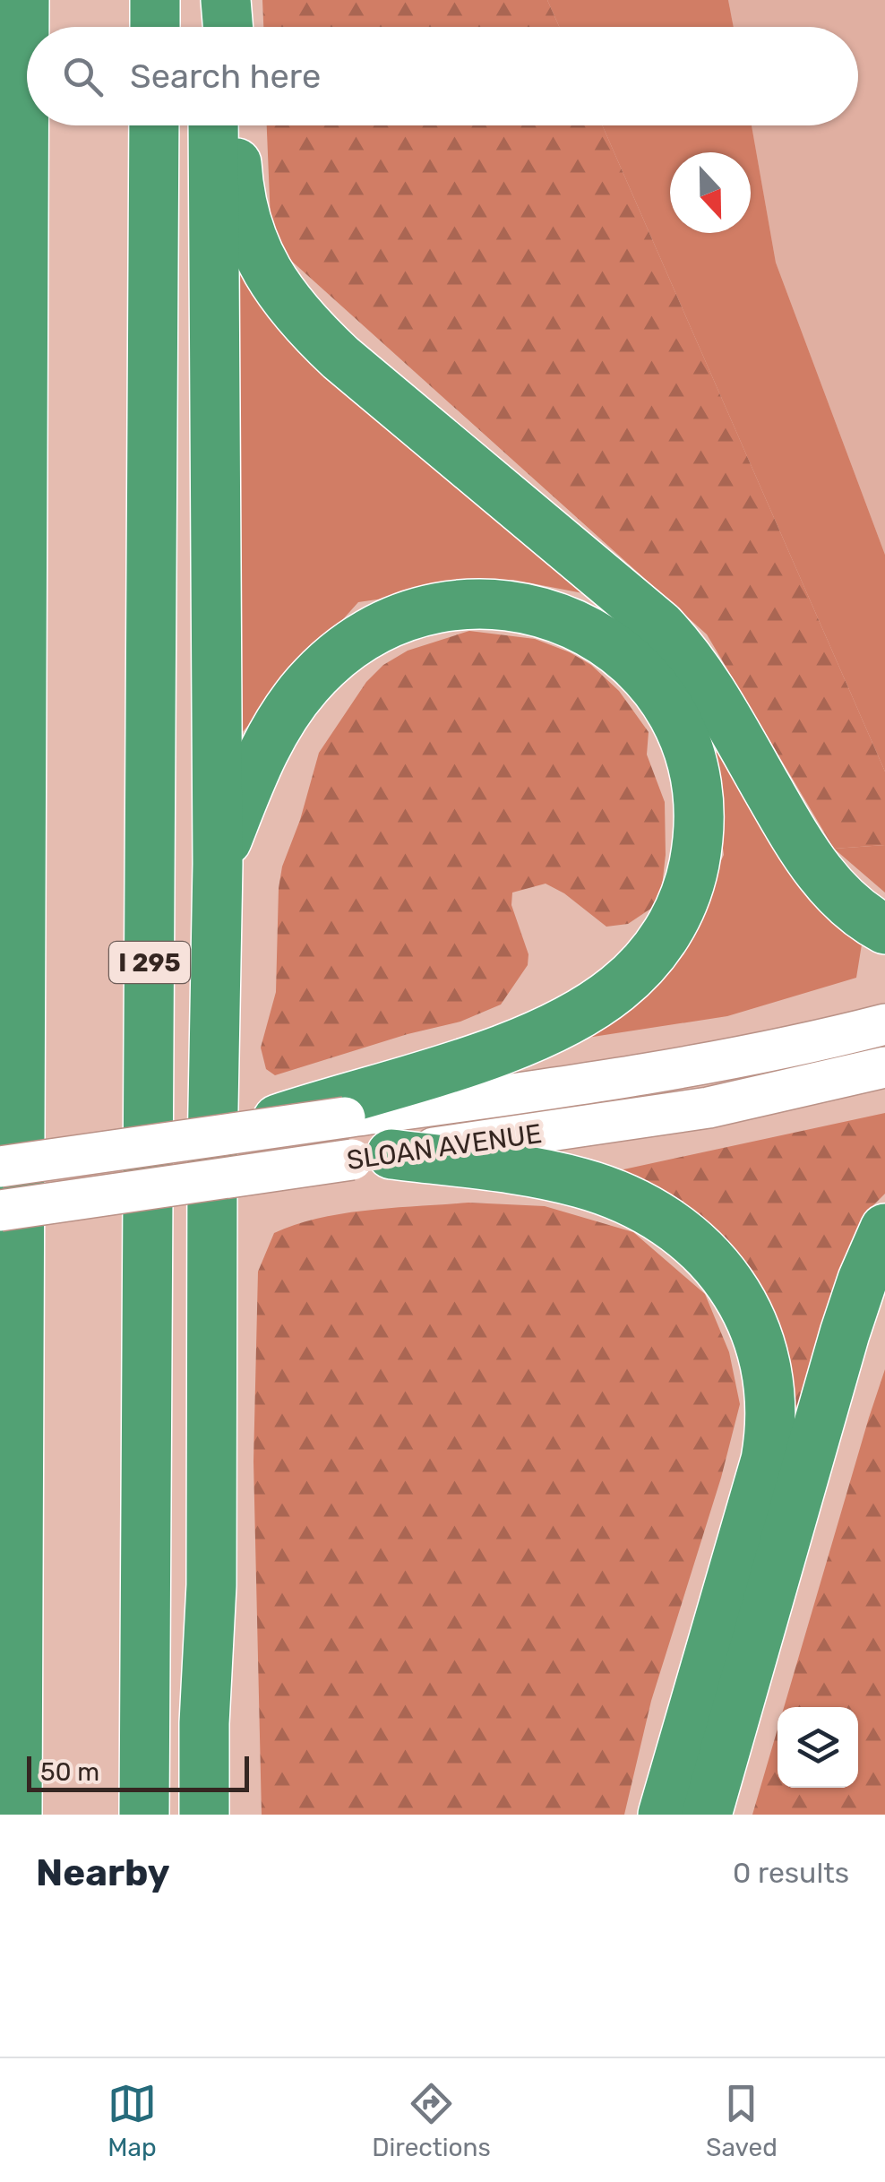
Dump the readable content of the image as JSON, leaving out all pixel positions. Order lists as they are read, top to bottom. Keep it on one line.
{"streets":{"highway":["I 295"],"main road":["SLOAN AVENUE"]},"scale_bar":"50 m","north":"bottom","page":{"search":"Search here","scale":"50 m","heading":["Nearby","0 results"],"nav":["Map","Directions","Saved"]}}
